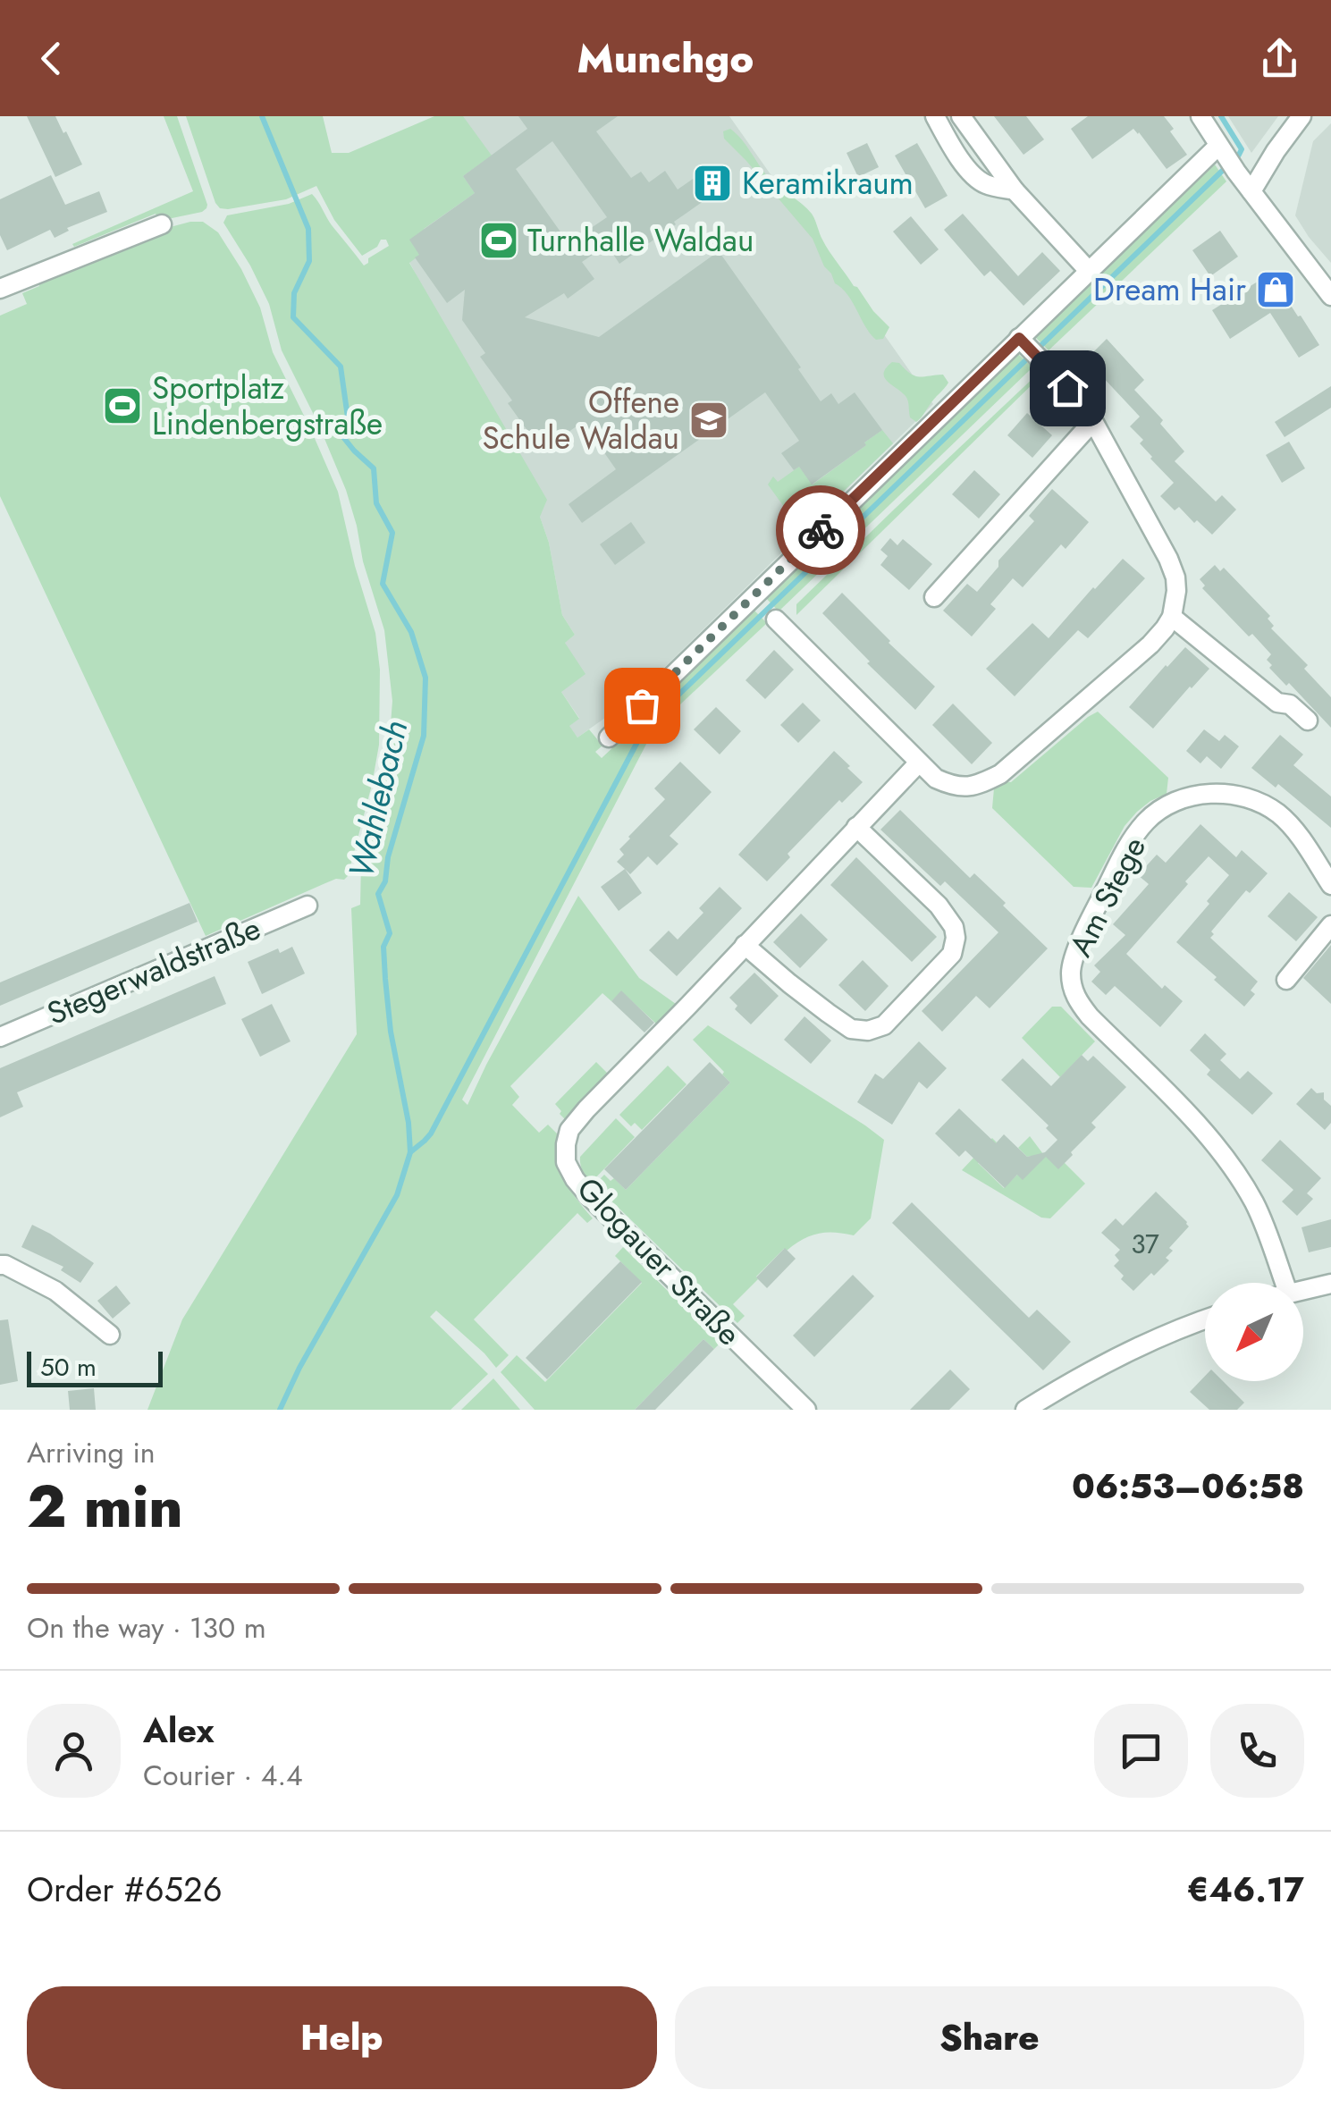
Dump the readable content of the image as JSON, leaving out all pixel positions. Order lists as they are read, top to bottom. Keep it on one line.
{"streets":{"street":["Am Stege","Stegerwaldstraße","Glogauer Straße"]},"water":["Wahlebach"],"places":{"building":["Keramikraum"],"sports":["Turnhalle Waldau","Sportplatz Lindenbergstraße"],"shop":["Dream Hair"],"school or university":["Offene Schule Waldau"]},"house_numbers":["37"],"scale_bar":"50 m","north":"bottom left","page":{"header":"Munchgo","scale":"50 m","heading":["2 min","Arriving in","06:53–06:58"],"panel":["Alex","Courier · 4.4","Order #6526","€46.17"],"bar":"On the way · 130 m","buttons":["Help","Share"]}}
